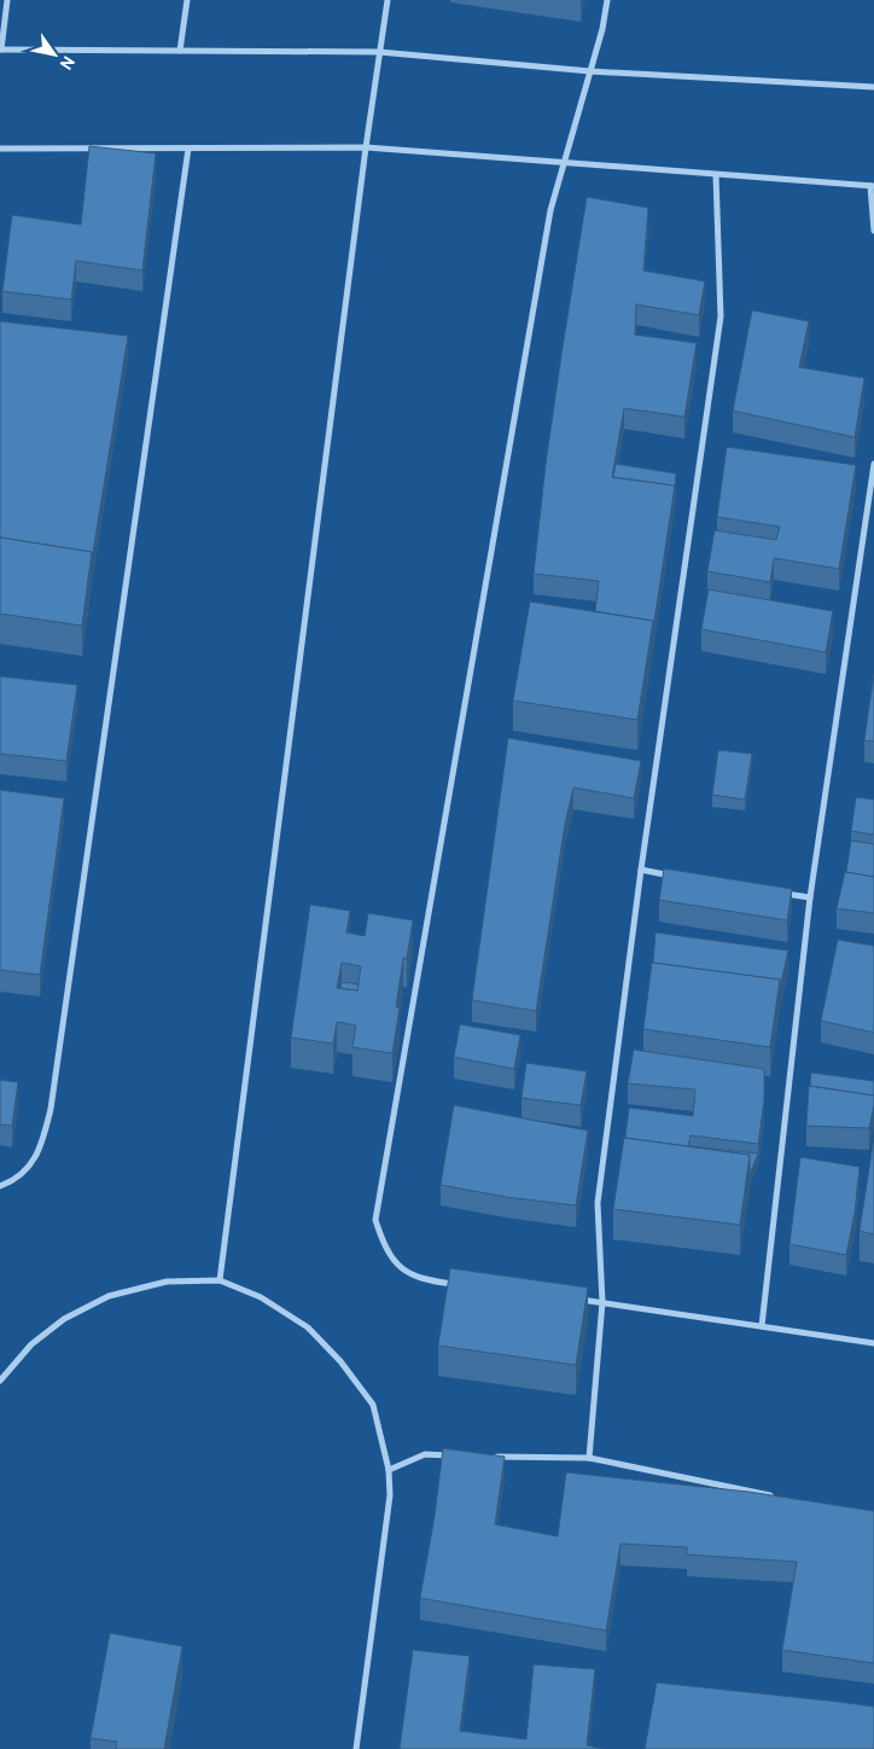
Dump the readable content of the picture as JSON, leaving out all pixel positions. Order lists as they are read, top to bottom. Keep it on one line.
{"north":"bottom right"}
